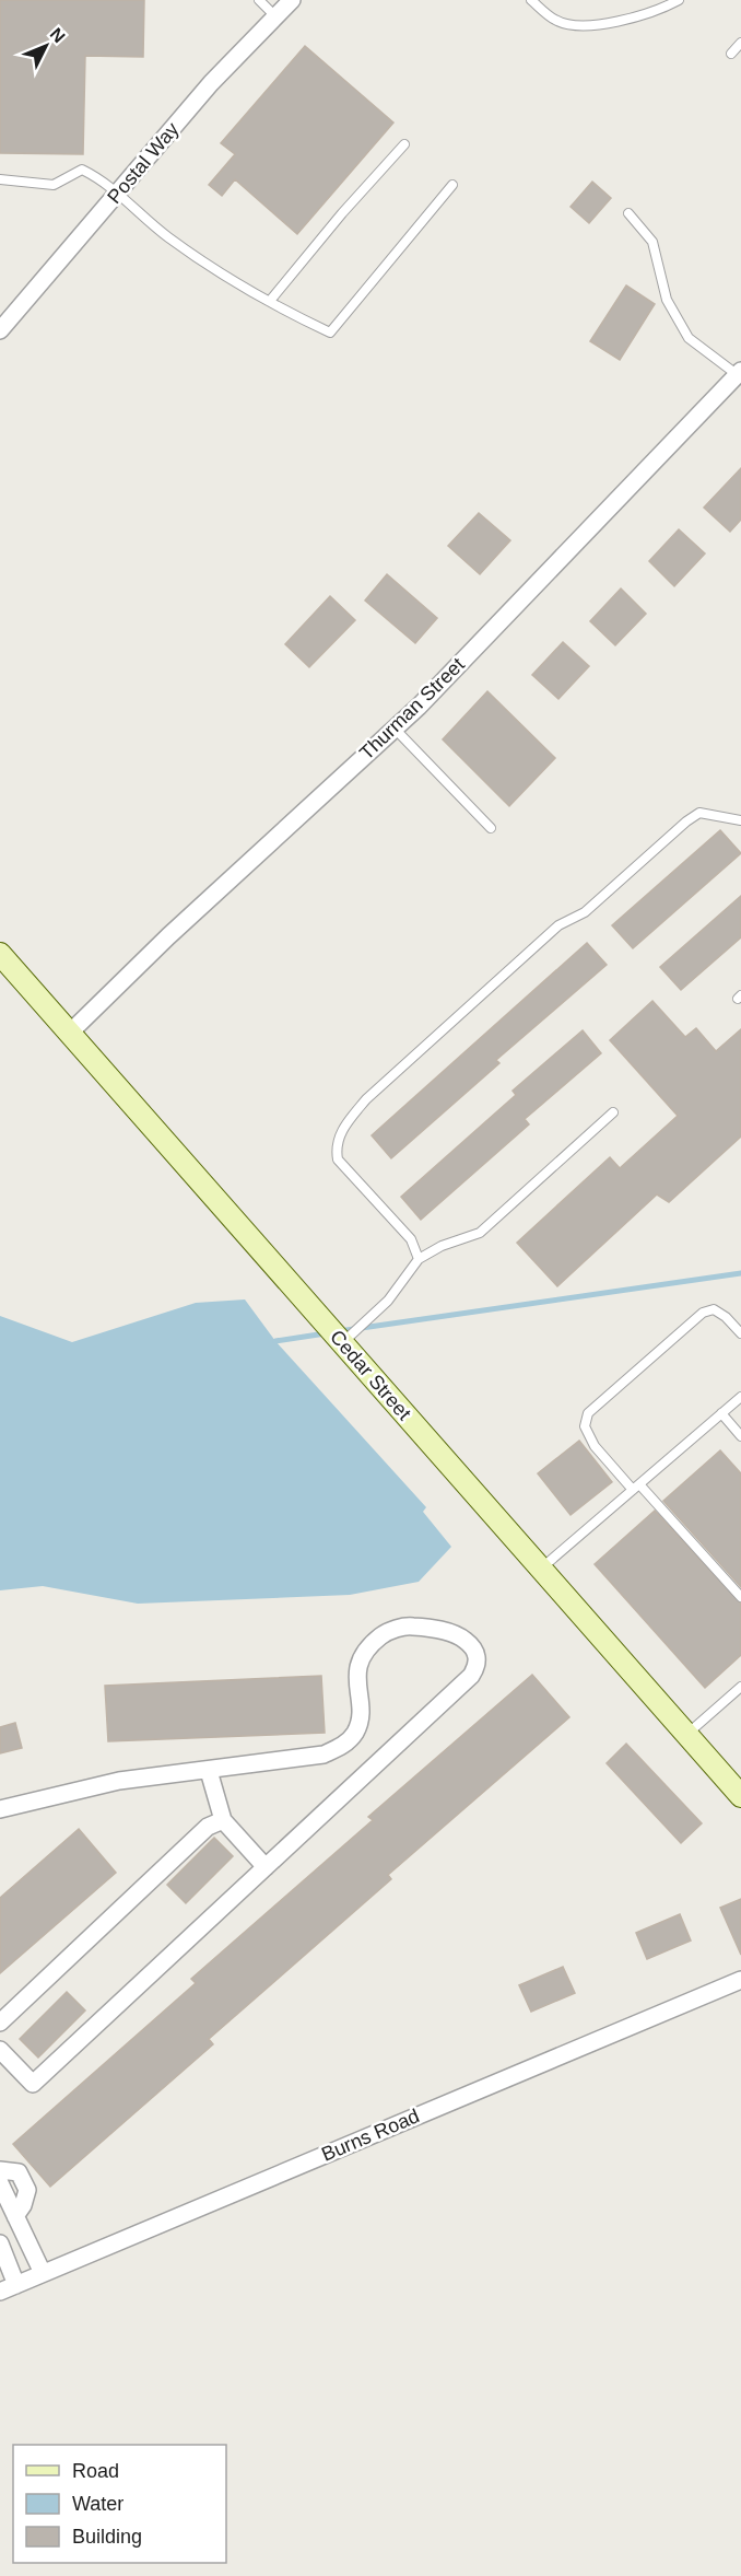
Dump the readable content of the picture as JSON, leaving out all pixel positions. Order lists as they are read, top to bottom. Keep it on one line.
{"streets":{"street":["Postal Way","Thurman Street","Cedar Street","Burns Road"]},"crossings":[["Thurman Street","Cedar Street"]],"legend":["Road","Water","Building"],"north":"top right"}
